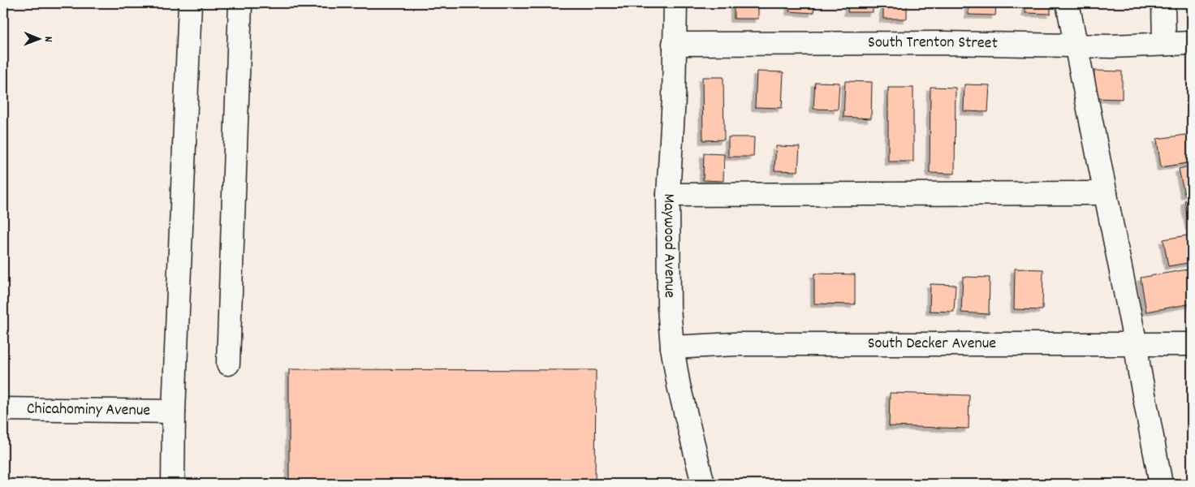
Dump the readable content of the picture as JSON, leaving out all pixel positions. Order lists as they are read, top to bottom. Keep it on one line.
{"streets":{"street":["South Trenton Street","Maywood Avenue","South Decker Avenue","Chicahominy Avenue"]},"crossings":[["South Trenton Street","Maywood Avenue"],["Maywood Avenue","South Decker Avenue"]],"north":"right"}
